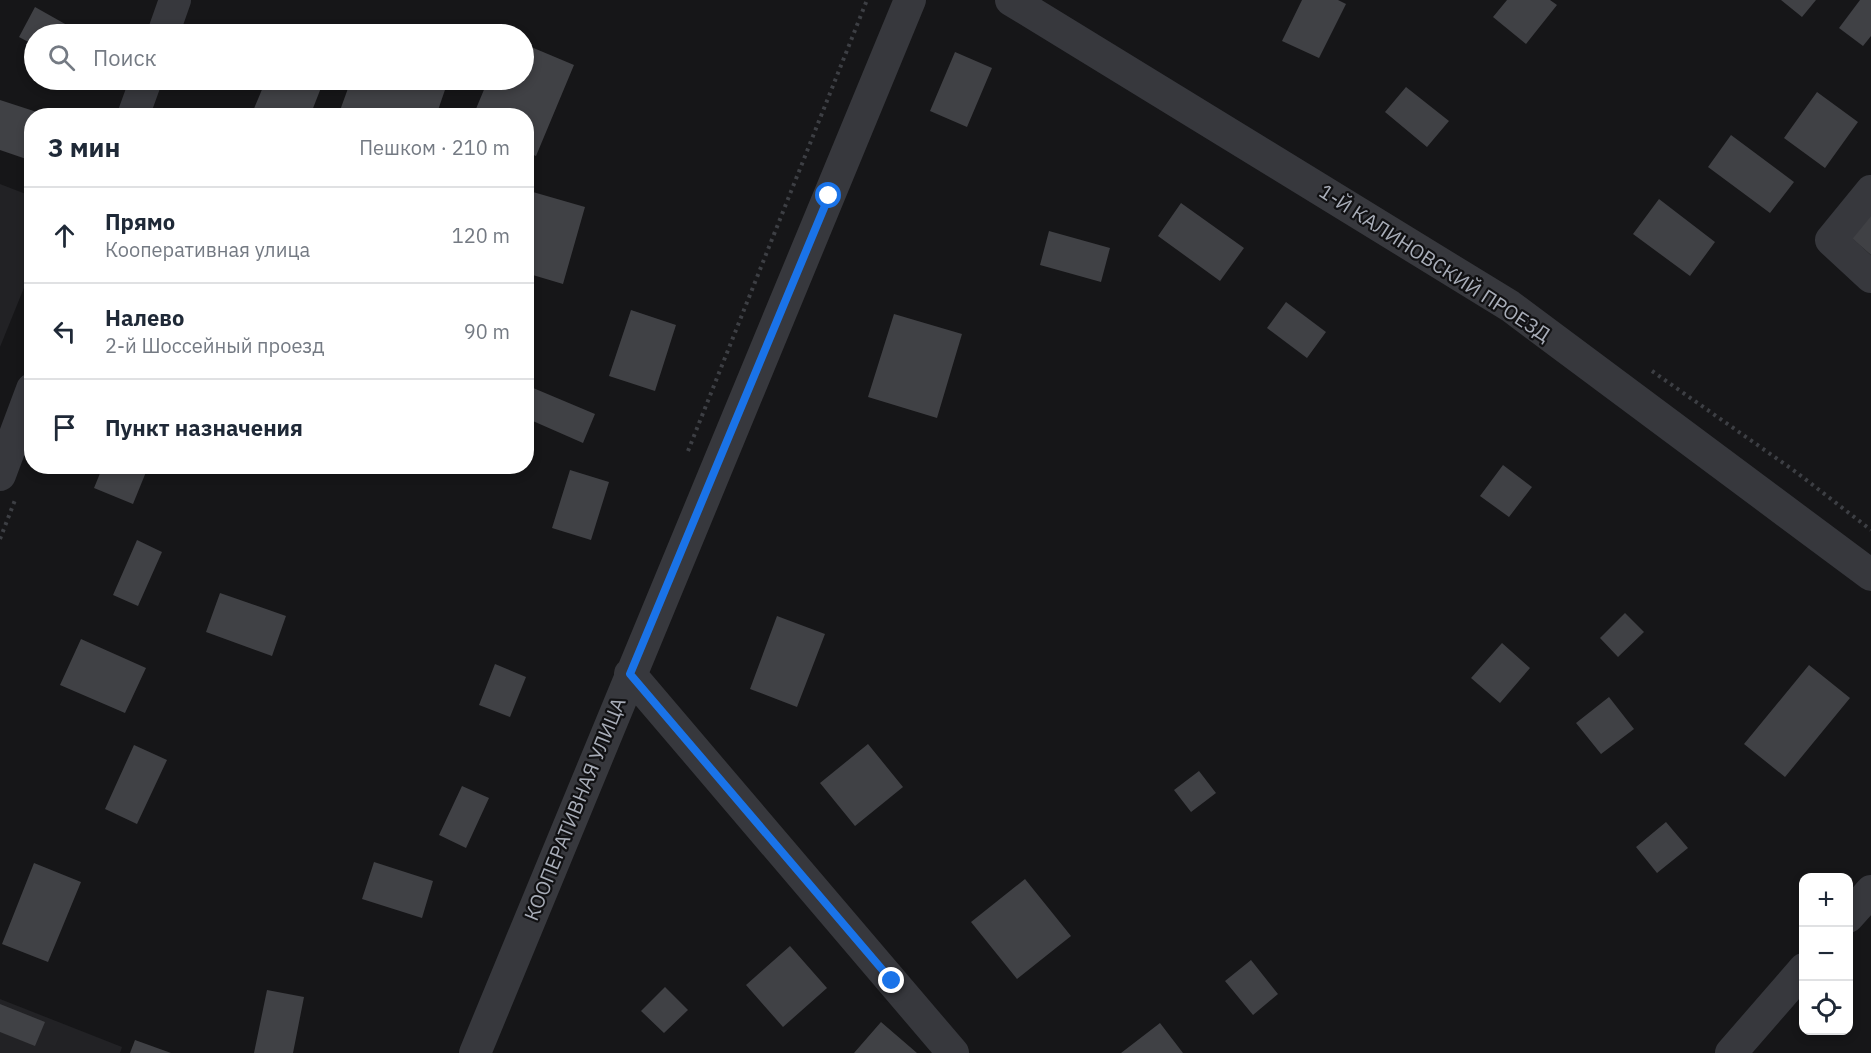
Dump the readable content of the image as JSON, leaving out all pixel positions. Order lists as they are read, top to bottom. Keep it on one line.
{"streets":{"street":["1-Й КАЛИНОВСКИЙ ПРОЕЗД","КООПЕРАТИВНАЯ УЛИЦА"]},"page":{"search":"Поиск","heading":["3 мин","Пешком · 210 m"],"list":[["Прямо","Кооперативная улица","120 m"],["Налево","2-й Шоссейный проезд","90 m"],"Пункт назначения"],"map_buttons":["+","−"]}}
